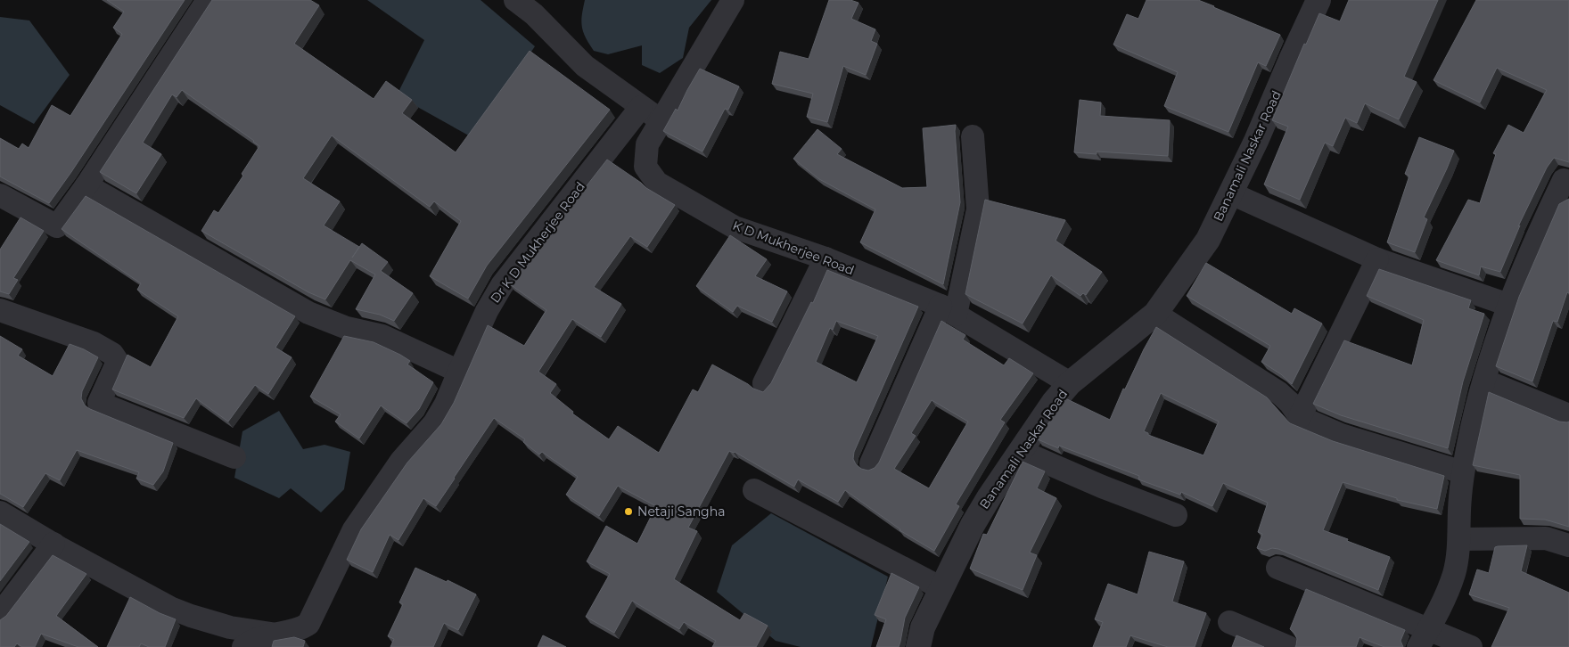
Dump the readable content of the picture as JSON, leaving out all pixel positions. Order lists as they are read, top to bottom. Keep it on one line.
{"streets":{"street":["Banamali Naskar Road","Dr K D Mukherjee Road","K D Mukherjee Road"]},"crossings":[["Banamali Naskar Road","K D Mukherjee Road"]],"places":["Netaji Sangha"]}
